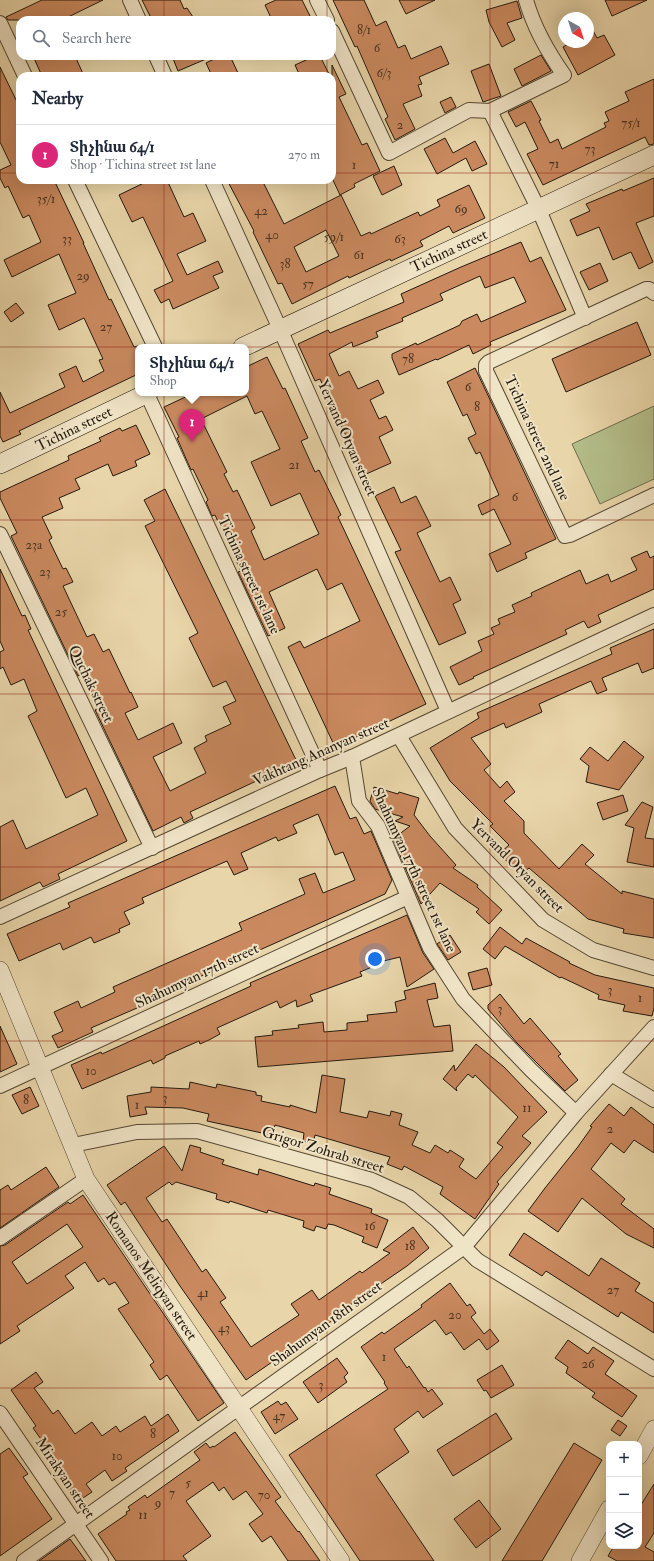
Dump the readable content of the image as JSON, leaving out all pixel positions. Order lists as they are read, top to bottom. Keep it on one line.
{"streets":{"main road":["Tichina street"],"street":["Yervand Otyan street","Tichina street 2nd lane","Tichina street 1st lane","Quchak street","Vakhtang Ananyan street","Shahumyan 17th street 1st lane","Shahumyan 17th street","Grigor Zohrab street","Romanos Meliqyan street","Shahumyan 18th street","Mirakyan street"]},"crossings":[["Tichina street","Yervand Otyan street"],["Yervand Otyan street","Vakhtang Ananyan street"],["Tichina street 1st lane","Vakhtang Ananyan street"],["Quchak street","Vakhtang Ananyan street"],["Vakhtang Ananyan street","Shahumyan 17th street 1st lane"],["Shahumyan 17th street 1st lane","Shahumyan 17th street"],["Shahumyan 17th street 1st lane","Shahumyan 18th street"],["Shahumyan 17th street","Romanos Meliqyan street"],["Grigor Zohrab street","Romanos Meliqyan street"],["Grigor Zohrab street","Shahumyan 18th street"],["Romanos Meliqyan street","Shahumyan 18th street"],["Shahumyan 18th street","Mirakyan street"]],"house_numbers":["8/1","6","6/3","75/1","2","73","71","1","35/1","69","42","40","59/1","33","63","61","38","29","57","27","78","6","8","21","6","23a","23","25","3","1","3","10","3","8","1","11","2","16","18","27","41","20","43","1","26","3","47","8","10","5","7","70","9","11"],"north":"bottom right","page":{"search":"Search here","heading":"Nearby","list":[{"mark":"1","name":"Տիչինա 64/1","note":"Shop · Tichina street 1st lane","value":"270 m"}],"popup":["Տիչինա 64/1","Shop"],"pins":"1","map_buttons":["+","−"]}}
